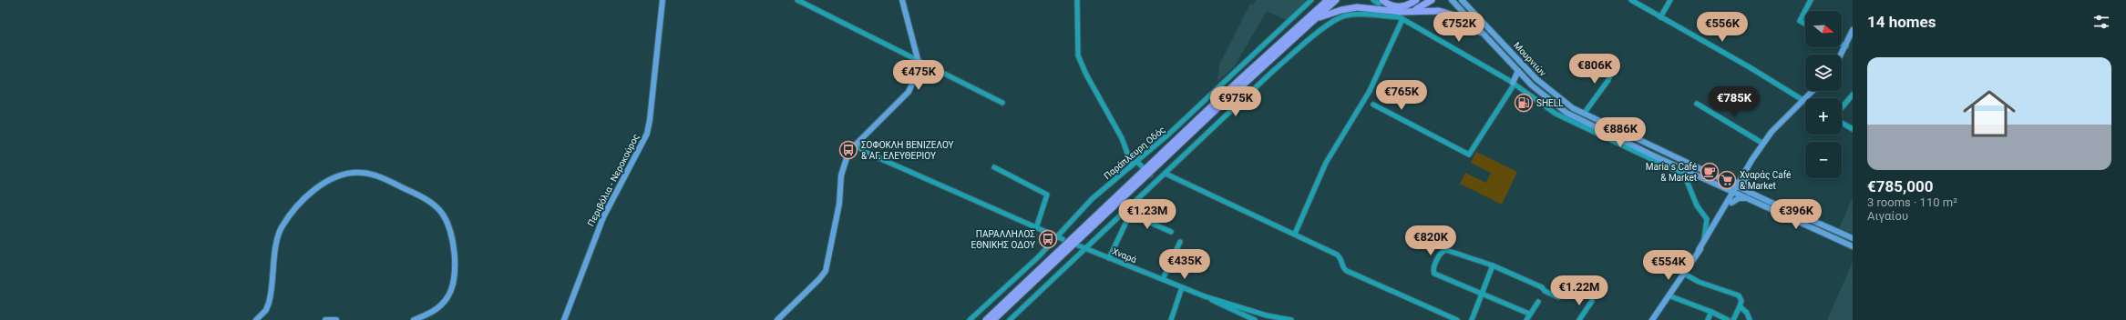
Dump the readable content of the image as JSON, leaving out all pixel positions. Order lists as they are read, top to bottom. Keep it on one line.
{"streets":{"main road":["Μουρνιών","Περιβόλια - Νεροκούρος"],"street":["Παράπλευρη Οδός","Χναρά"]},"places":{"fuel station":["SHELL"],"bus stop":["ΣΟΦΟΚΛΗ ΒΕΝΙΖΕΛΟΥ & ΑΓ. ΕΛΕΥΘΕΡΙΟΥ","ΠΑΡΑΛΛΗΛΟΣ ΕΘΝΙΚΗΣ ΟΔΟΥ"],"cafe":["Maria s Café & Market"],"supermarket":["Χναράς Café & Market"]},"north":"right","page":{"heading":"14 homes","map_buttons":["+","−"],"price":["€752K","€556K","€806K","€475K","€765K","€975K","€785K","€886K","€1.23M","€396K","€820K","€435K","€554K","€1.22M"],"list":[{"name":"€785,000","note":"3 rooms · 110 m² · Αιγαίου"}]}}
